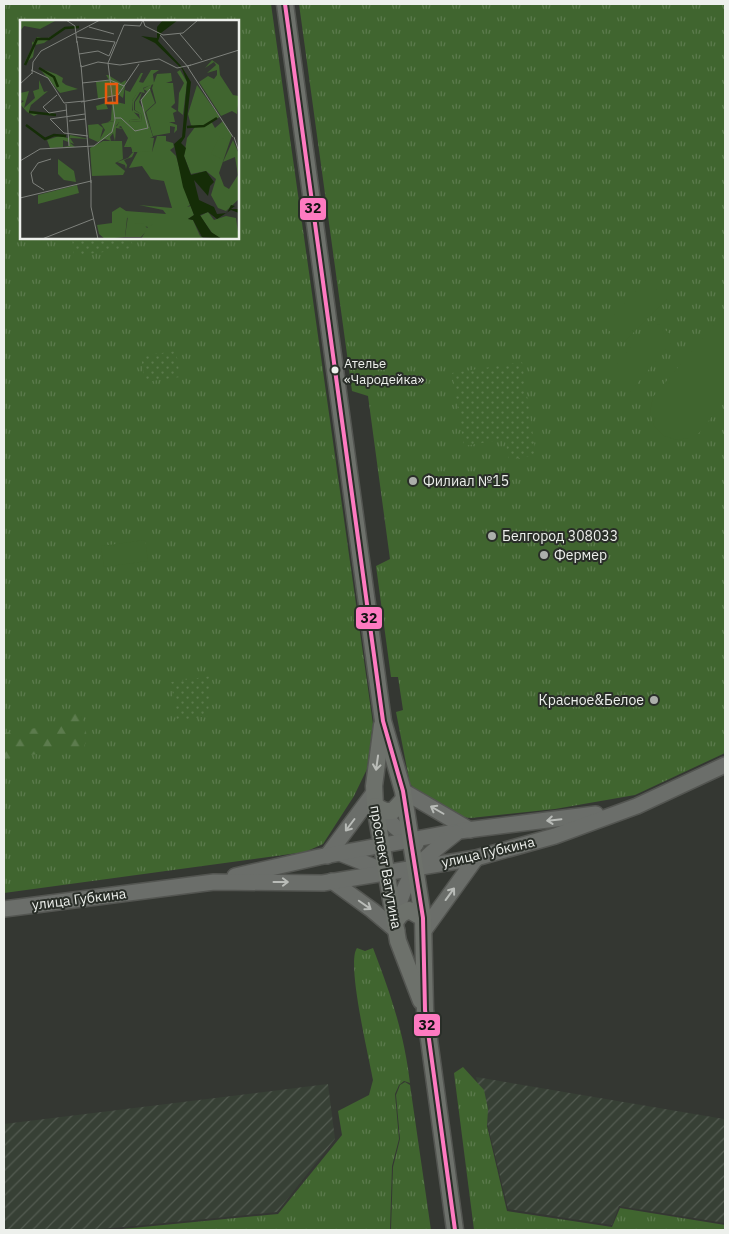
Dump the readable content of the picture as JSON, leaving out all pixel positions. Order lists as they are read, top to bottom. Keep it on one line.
{"streets":{"main road":["улица Губкина","проспект Ватутина"]},"crossings":[["улица Губкина","проспект Ватутина"]],"places":["Ателье «Чародейка»","Филиал №15","Белгород 308033","Фермер","Красное&Белое"],"lines":["transit line 32"]}
